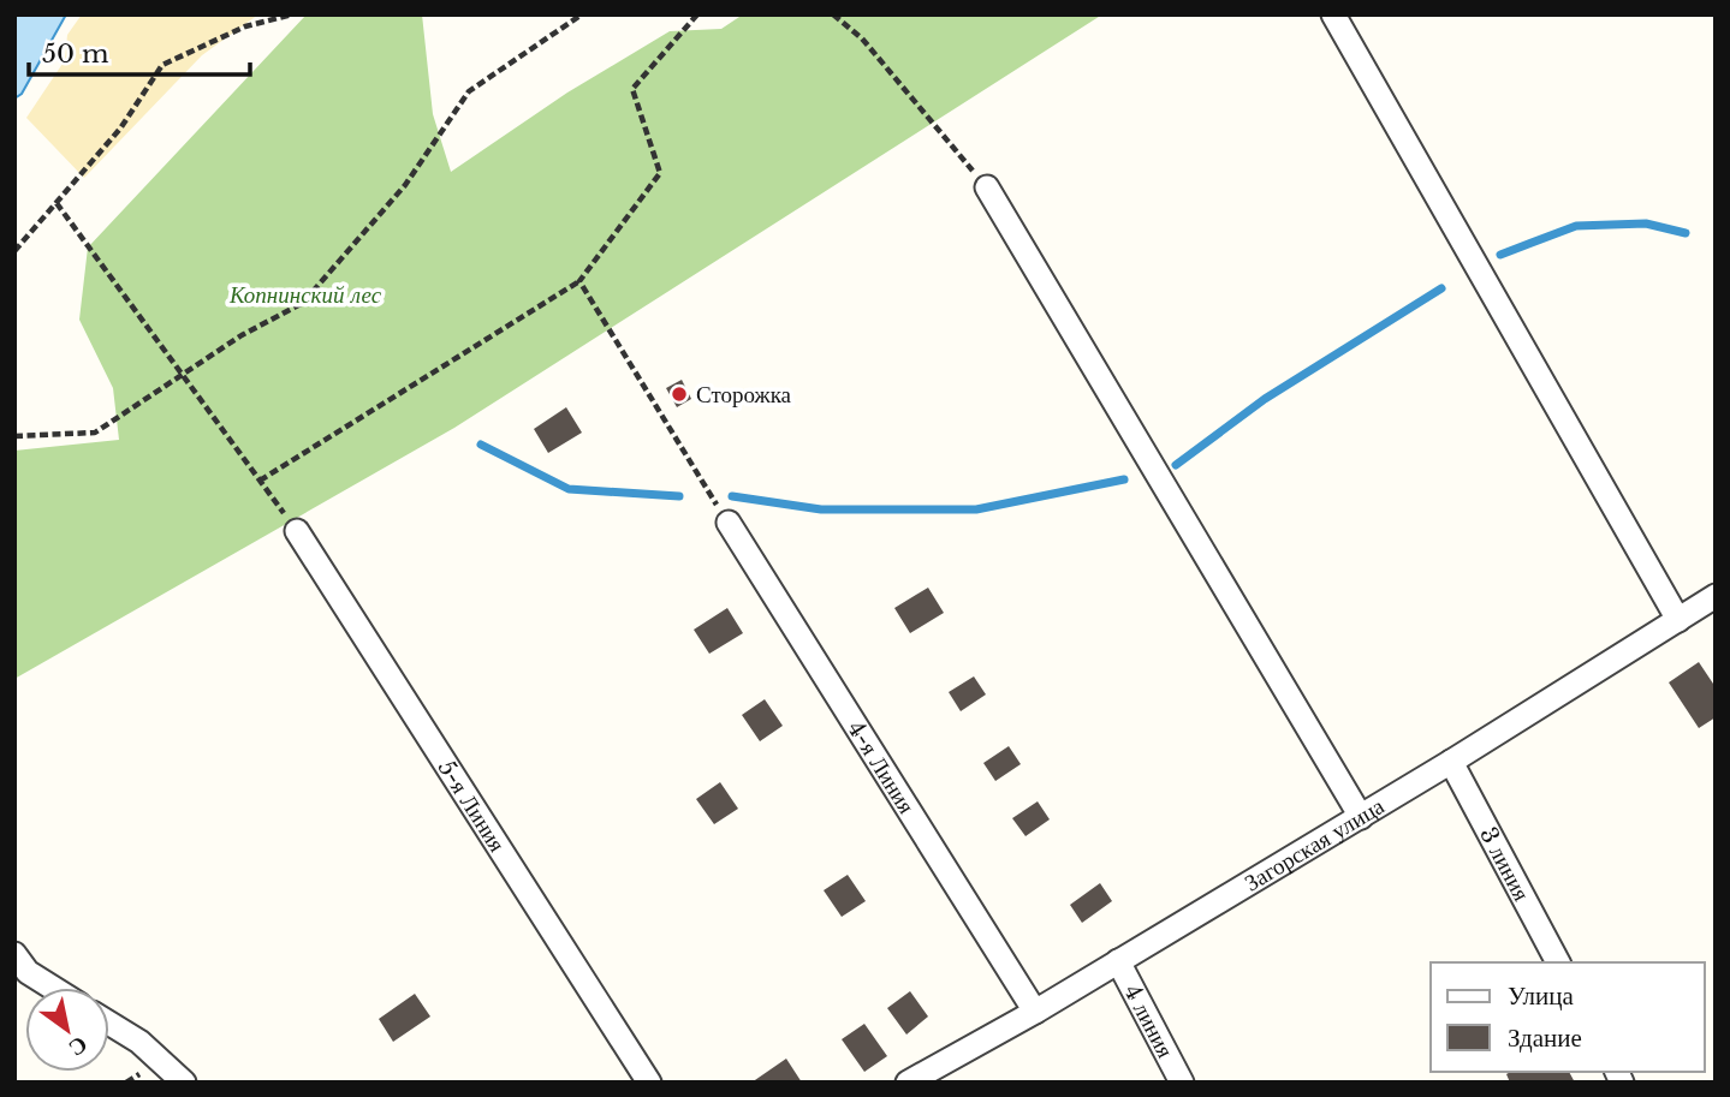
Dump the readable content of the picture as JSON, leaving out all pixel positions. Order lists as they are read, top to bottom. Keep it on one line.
{"streets":{"street":["4-я Линия","5-я Линия","Загорская улица","3 линия","4 линия"]},"crossings":[["4-я Линия","Загорская улица"],["Загорская улица","3 линия"],["Загорская улица","4 линия"]],"parks":["Копнинский лес"],"places":["Сторожка"],"legend":["Улица","Здание"],"scale_bar":"50 m","north":"bottom right"}
